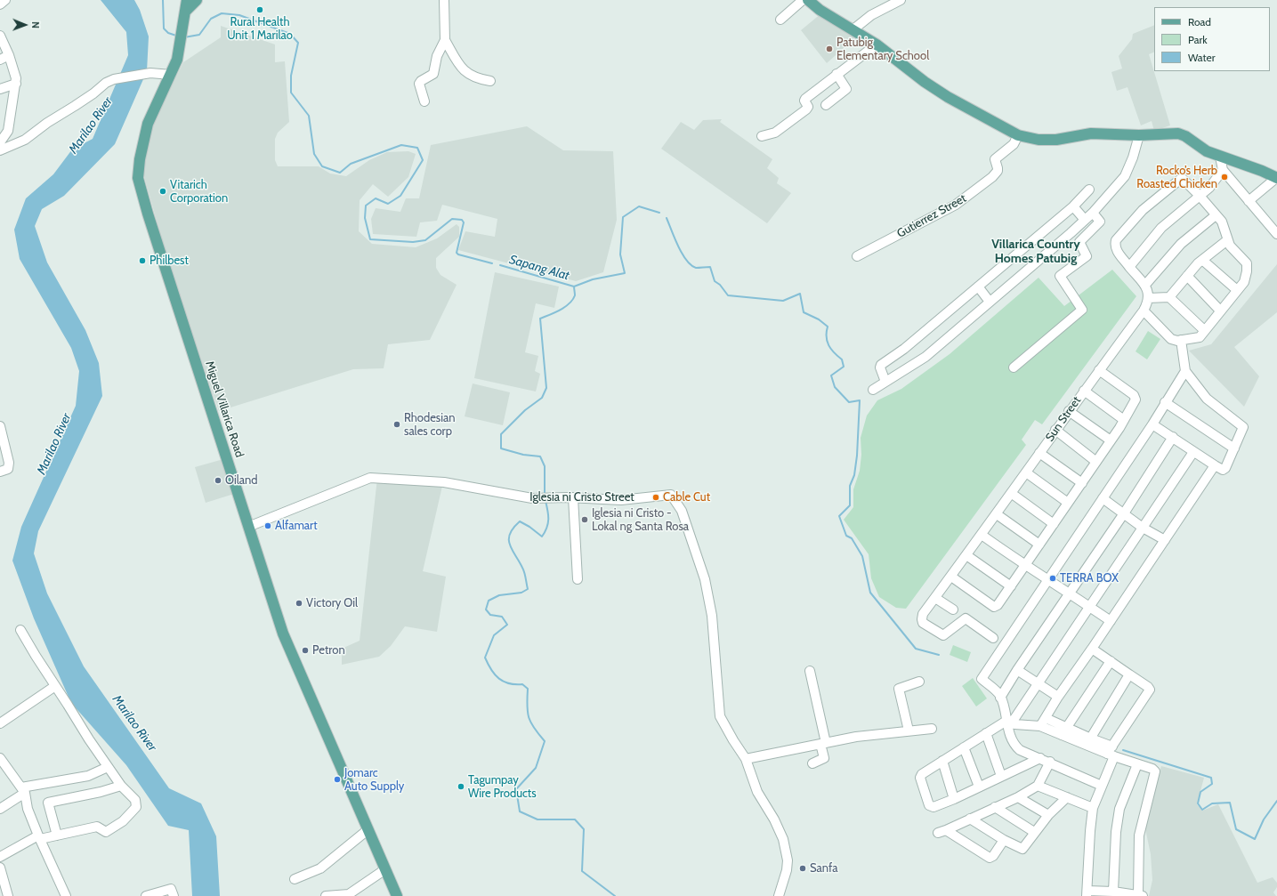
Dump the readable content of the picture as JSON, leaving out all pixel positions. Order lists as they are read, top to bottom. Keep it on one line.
{"streets":{"main road":["Miguel Villarica Road"],"street":["Gutierrez Street","Sun Street","Iglesia ni Cristo Street"]},"crossings":[["Miguel Villarica Road","Iglesia ni Cristo Street"]],"districts":["Villarica Country Homes Patubig"],"water":["Marilao River","Sapang Alat"],"places":["Rural Health Unit 1 Marilao","Patubig Elementary School","Rocko’s Herb Roasted Chicken","Vitarich Corporation","Philbest","Rhodesian sales corp","Oiland","Cable Cut","Iglesia ni Cristo - Lokal ng Santa Rosa","Alfamart","TERRA BOX","Victory Oil","Petron","Jomarc Auto Supply","Tagumpay Wire Products","Sanfa"],"legend":["Road","Park","Water"],"north":"right"}
